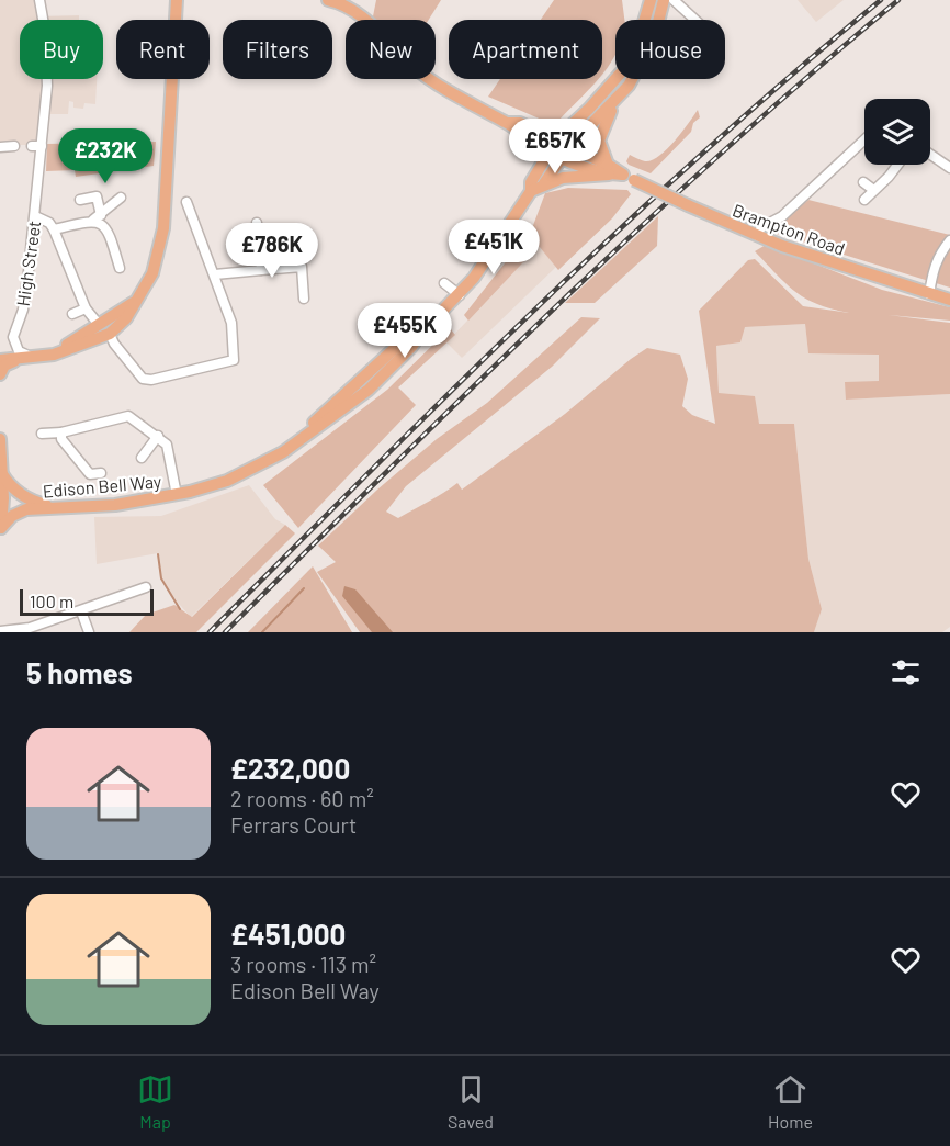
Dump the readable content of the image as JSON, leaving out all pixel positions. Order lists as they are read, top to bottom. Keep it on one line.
{"streets":{"main road":["Brampton Road","Edison Bell Way"],"street":["High Street"]},"crossings":[["Brampton Road","Edison Bell Way"]],"scale_bar":"100 m","page":{"chip":["Buy","Rent","Filters","New","Apartment","House"],"price":["£657K","£232K","£451K","£786K","£455K"],"scale":"100 m","heading":"5 homes","list":[{"name":"£232,000","note":"2 rooms · 60 m² · Ferrars Court"},{"name":"£451,000","note":"3 rooms · 113 m² · Edison Bell Way"}],"tabs":["Map","Saved","Home"]}}
